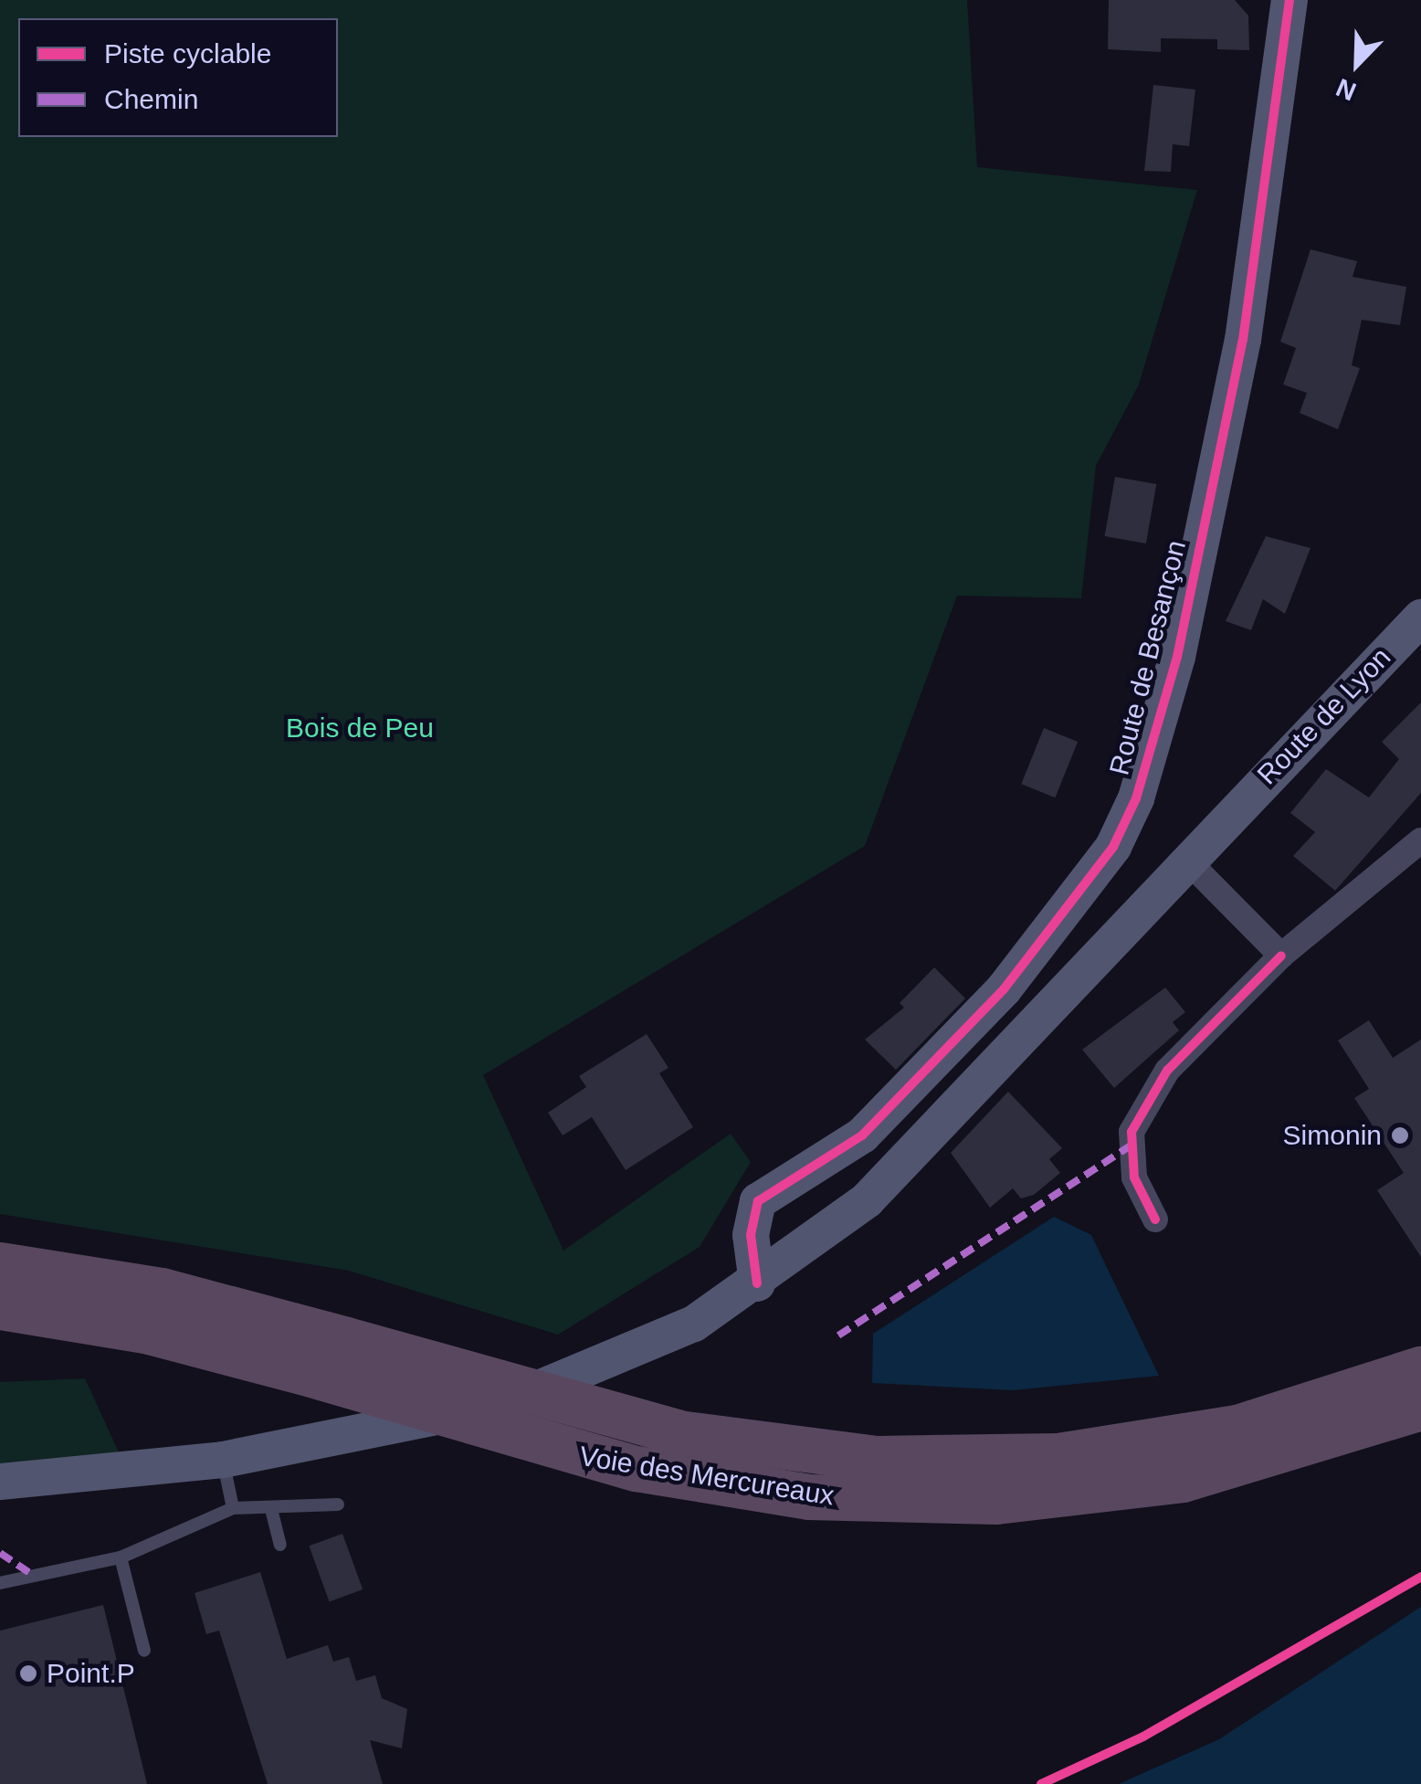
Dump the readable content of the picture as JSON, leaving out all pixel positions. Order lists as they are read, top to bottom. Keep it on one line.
{"streets":{"highway":["Voie des Mercureaux"],"main road":["Route de Besançon","Route de Lyon"]},"crossings":[["Route de Besançon","Route de Lyon"]],"parks":["Bois de Peu"],"places":["Simonin","Point.P"],"legend":["Piste cyclable","Chemin"],"north":"bottom left"}
